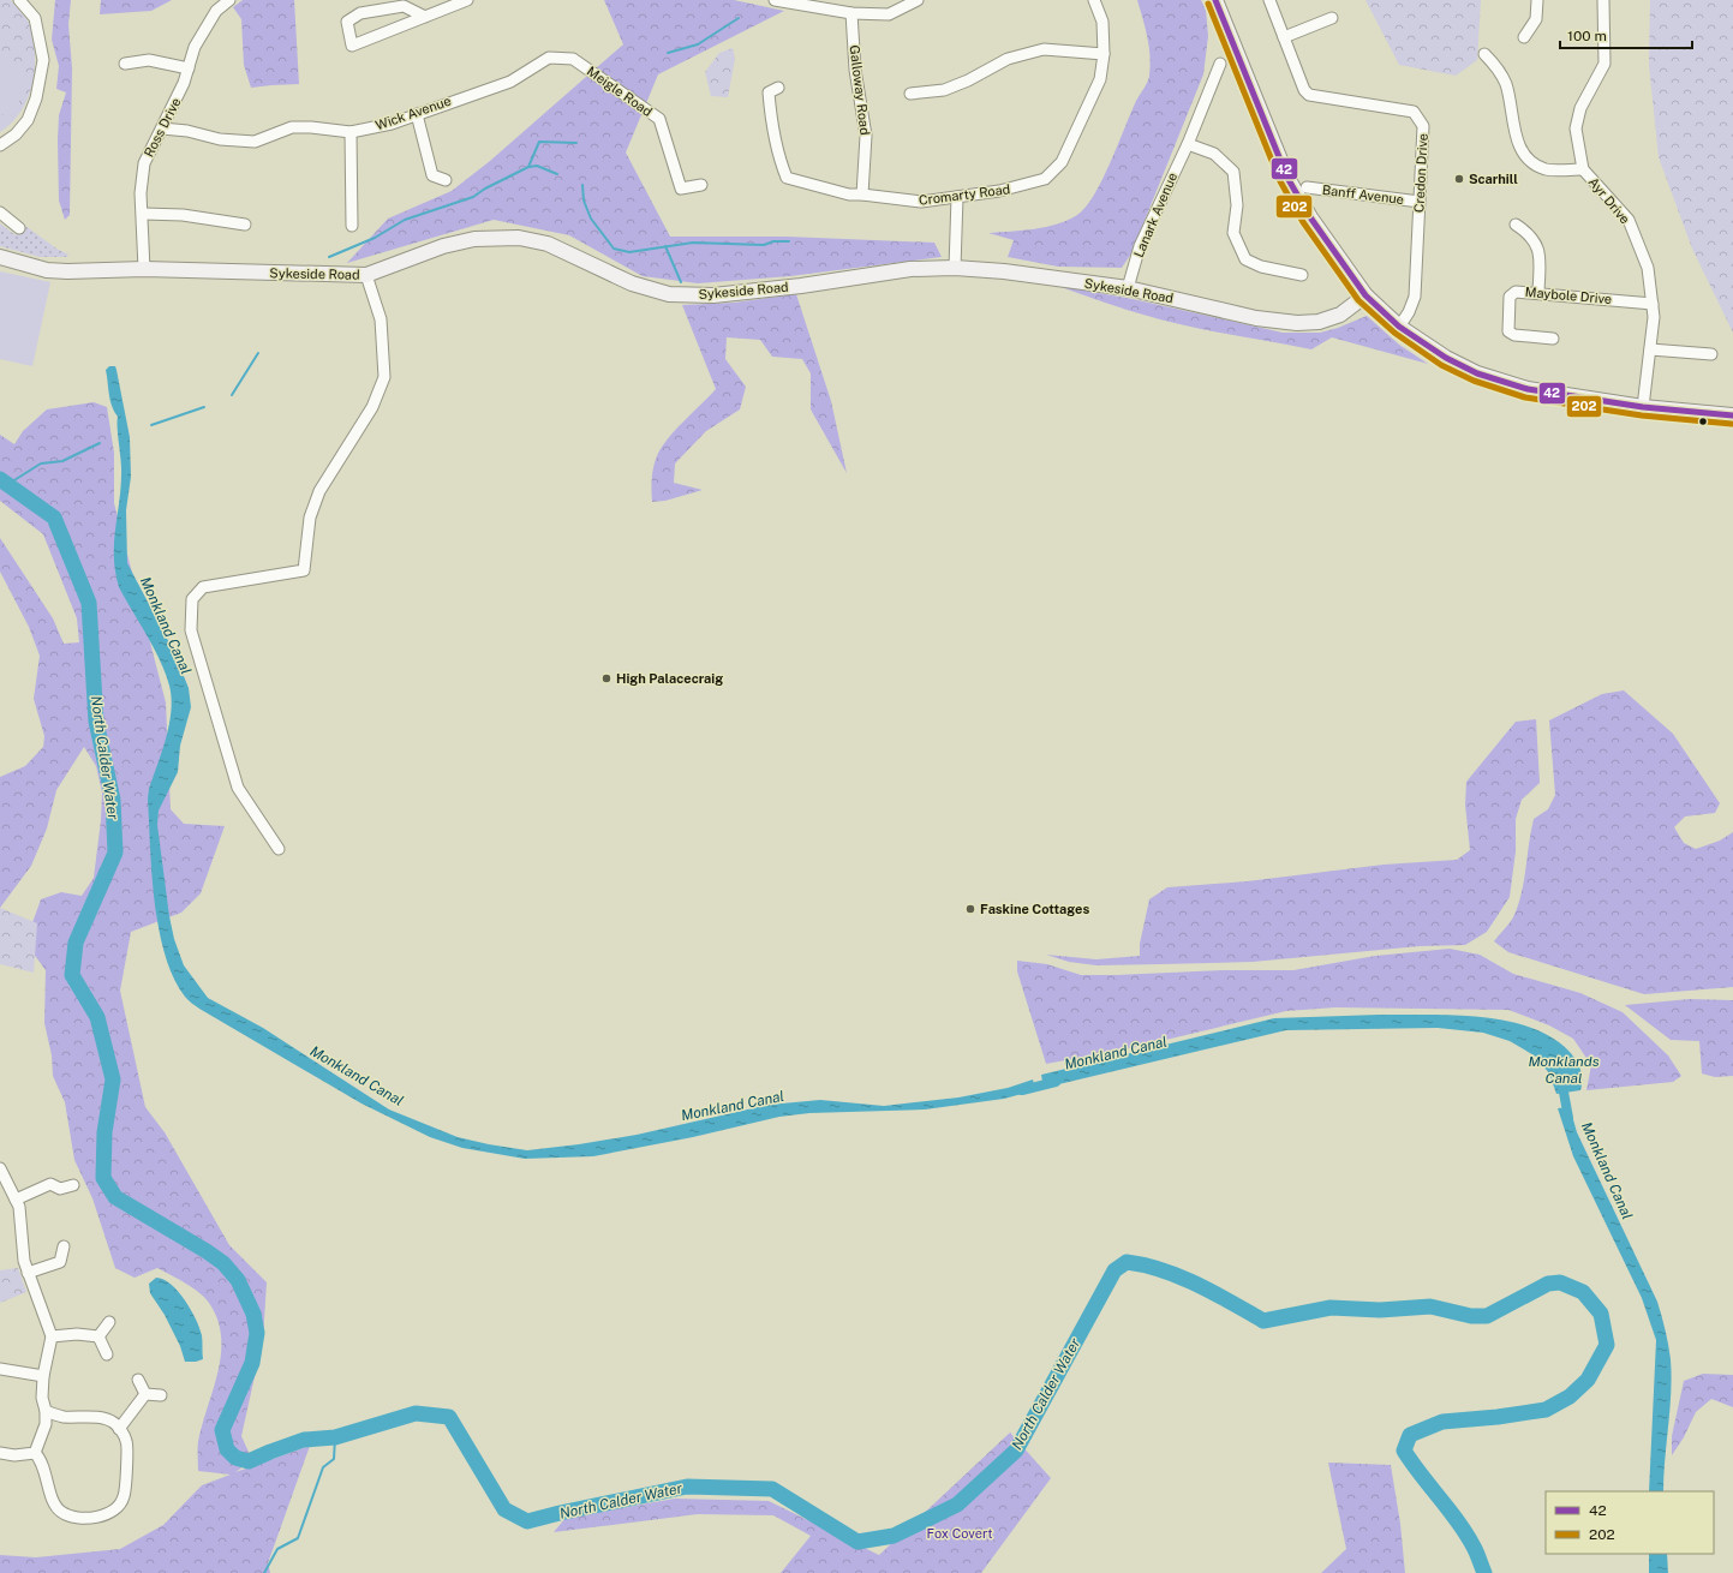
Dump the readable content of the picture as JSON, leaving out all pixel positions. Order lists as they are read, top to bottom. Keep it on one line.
{"streets":{"street":["Galloway Road","Meigle Road","Wick Avenue","Ross Drive","Credon Drive","Cromarty Road","Banff Avenue","Ayr Drive","Lanark Avenue","Sykeside Road","Maybole Drive"]},"crossings":[["Galloway Road","Cromarty Road"],["Meigle Road","Wick Avenue"],["Wick Avenue","Ross Drive"],["Ross Drive","Sykeside Road"],["Credon Drive","Banff Avenue"],["Ayr Drive","Maybole Drive"],["Lanark Avenue","Sykeside Road"]],"water":["Monkland Canal","North Calder Water","Monklands Canal"],"parks":["Fox Covert"],"places":["Scarhill","High Palacecraig","Faskine Cottages"],"lines":["transit line 42","transit line 202"],"legend":["42","202"],"scale_bar":"100 m"}
